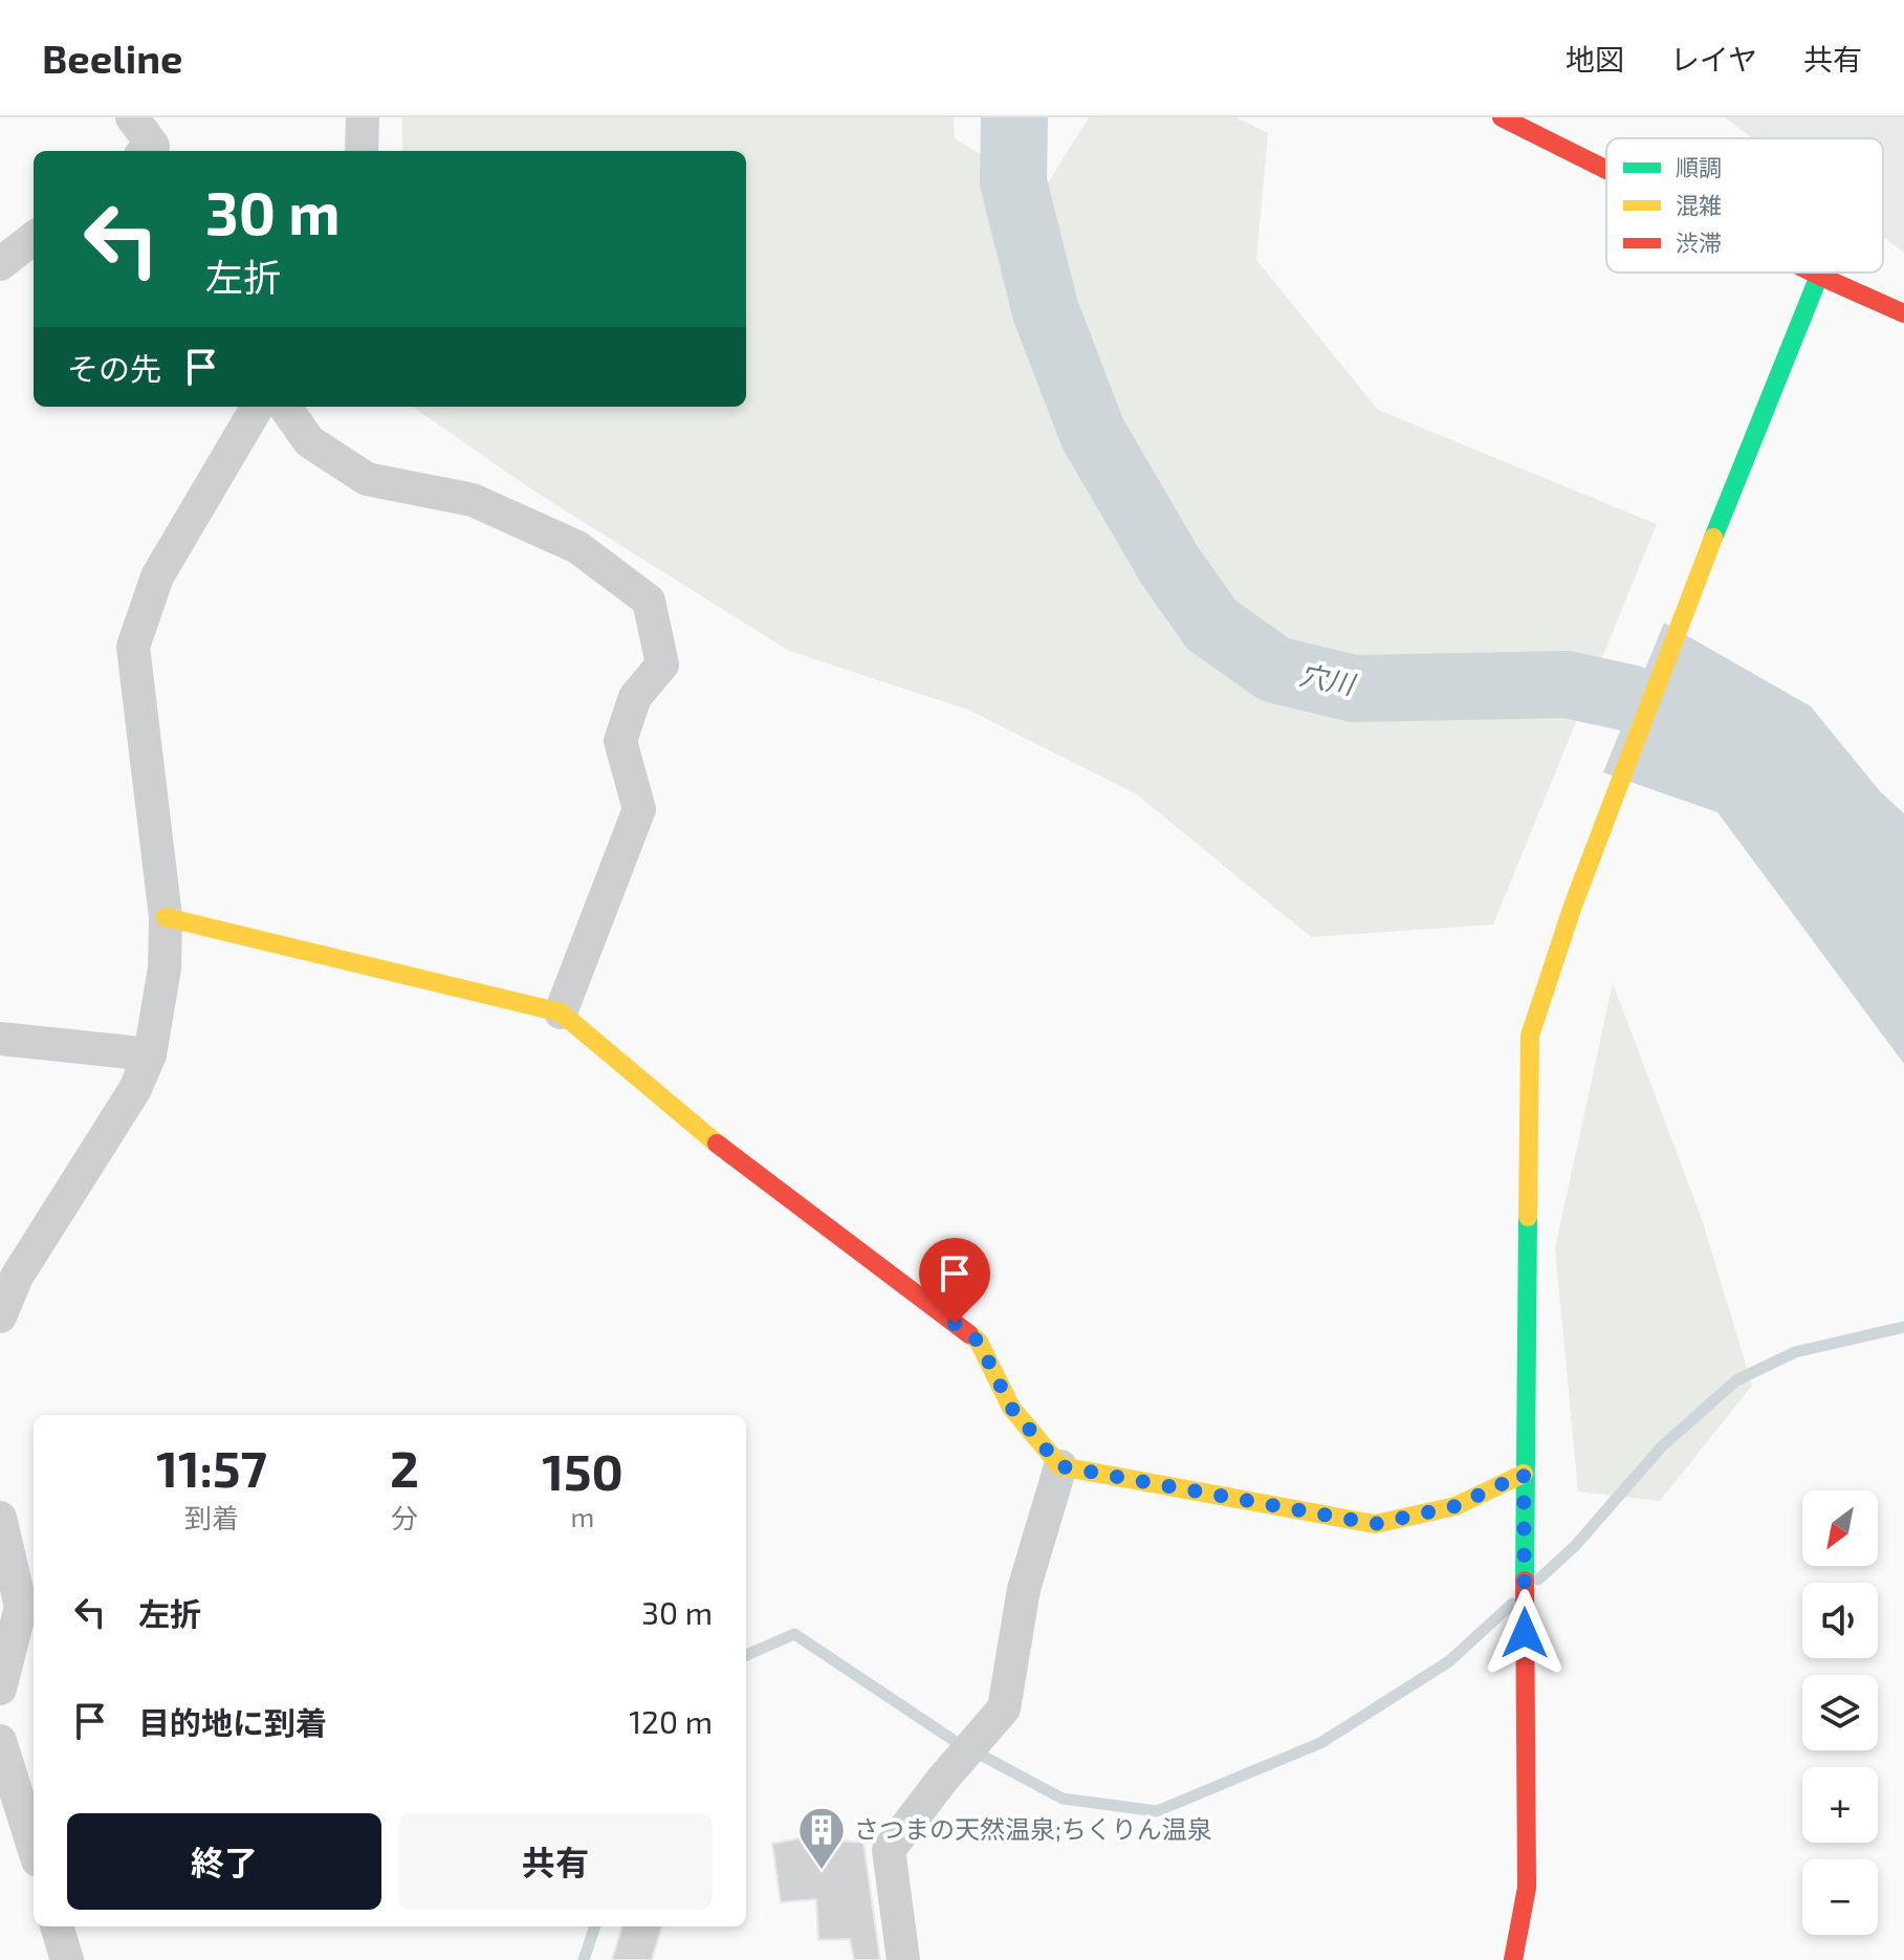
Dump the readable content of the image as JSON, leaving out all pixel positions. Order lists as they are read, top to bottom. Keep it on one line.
{"water":["穴川"],"places":{"building":["さつまの天然温泉;ちくりん温泉"]},"legend":["順調","混雑","渋滞"],"north":"bottom left","page":{"header":"Beeline","nav":["地図","レイヤ","共有"],"turn":["30 m","左折"],"then":"その先","eta":["11:57","到着","2","分","150","m"],"map_buttons":["+","−"],"list":[{"name":"左折","value":"30 m"},{"name":"目的地に到着","value":"120 m"}],"buttons":["終了","共有"]}}
